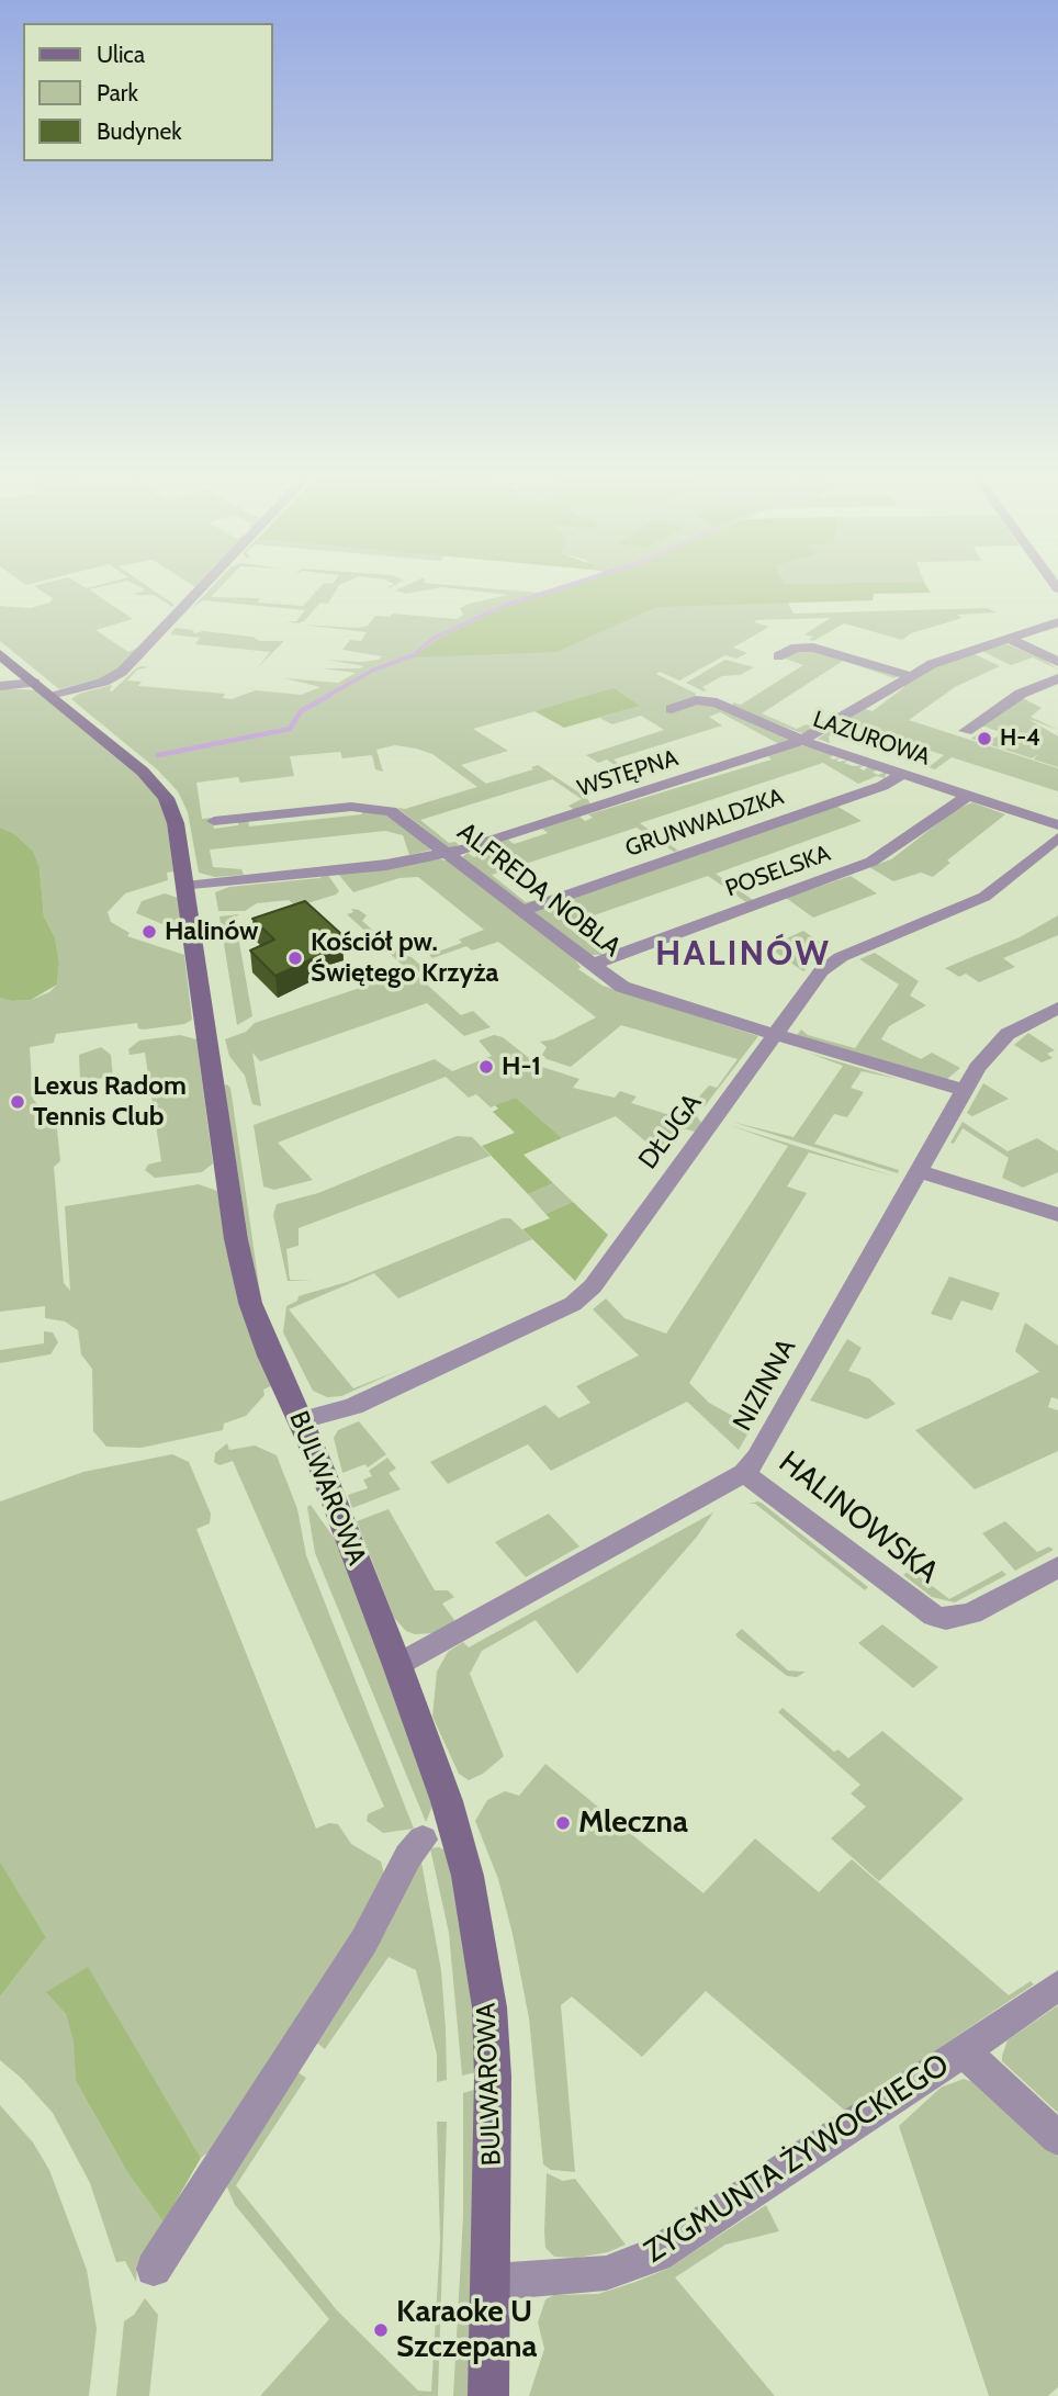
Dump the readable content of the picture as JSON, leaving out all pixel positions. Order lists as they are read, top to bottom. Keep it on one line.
{"streets":{"street":["LAZUROWA","WSTĘPNA","GRUNWALDZKA","POSELSKA","ALFREDA NOBLA","DŁUGA","NIZINNA","BULWAROWA","HALINOWSKA","ZYGMUNTA ŻYWOCKIEGO"]},"crossings":[["LAZUROWA","WSTĘPNA"],["LAZUROWA","GRUNWALDZKA"],["LAZUROWA","POSELSKA"],["WSTĘPNA","ALFREDA NOBLA"],["WSTĘPNA","BULWAROWA"],["GRUNWALDZKA","ALFREDA NOBLA"],["POSELSKA","ALFREDA NOBLA"],["ALFREDA NOBLA","DŁUGA"],["ALFREDA NOBLA","NIZINNA"],["DŁUGA","BULWAROWA"],["NIZINNA","BULWAROWA"],["NIZINNA","HALINOWSKA"],["BULWAROWA","ZYGMUNTA ŻYWOCKIEGO"]],"districts":["HALINÓW"],"places":["H-4","Halinów","Kościół pw. Świętego Krzyża","H-1","Lexus Radom Tennis Club","Mleczna","Karaoke U Szczepana"],"legend":["Ulica","Park","Budynek"]}
